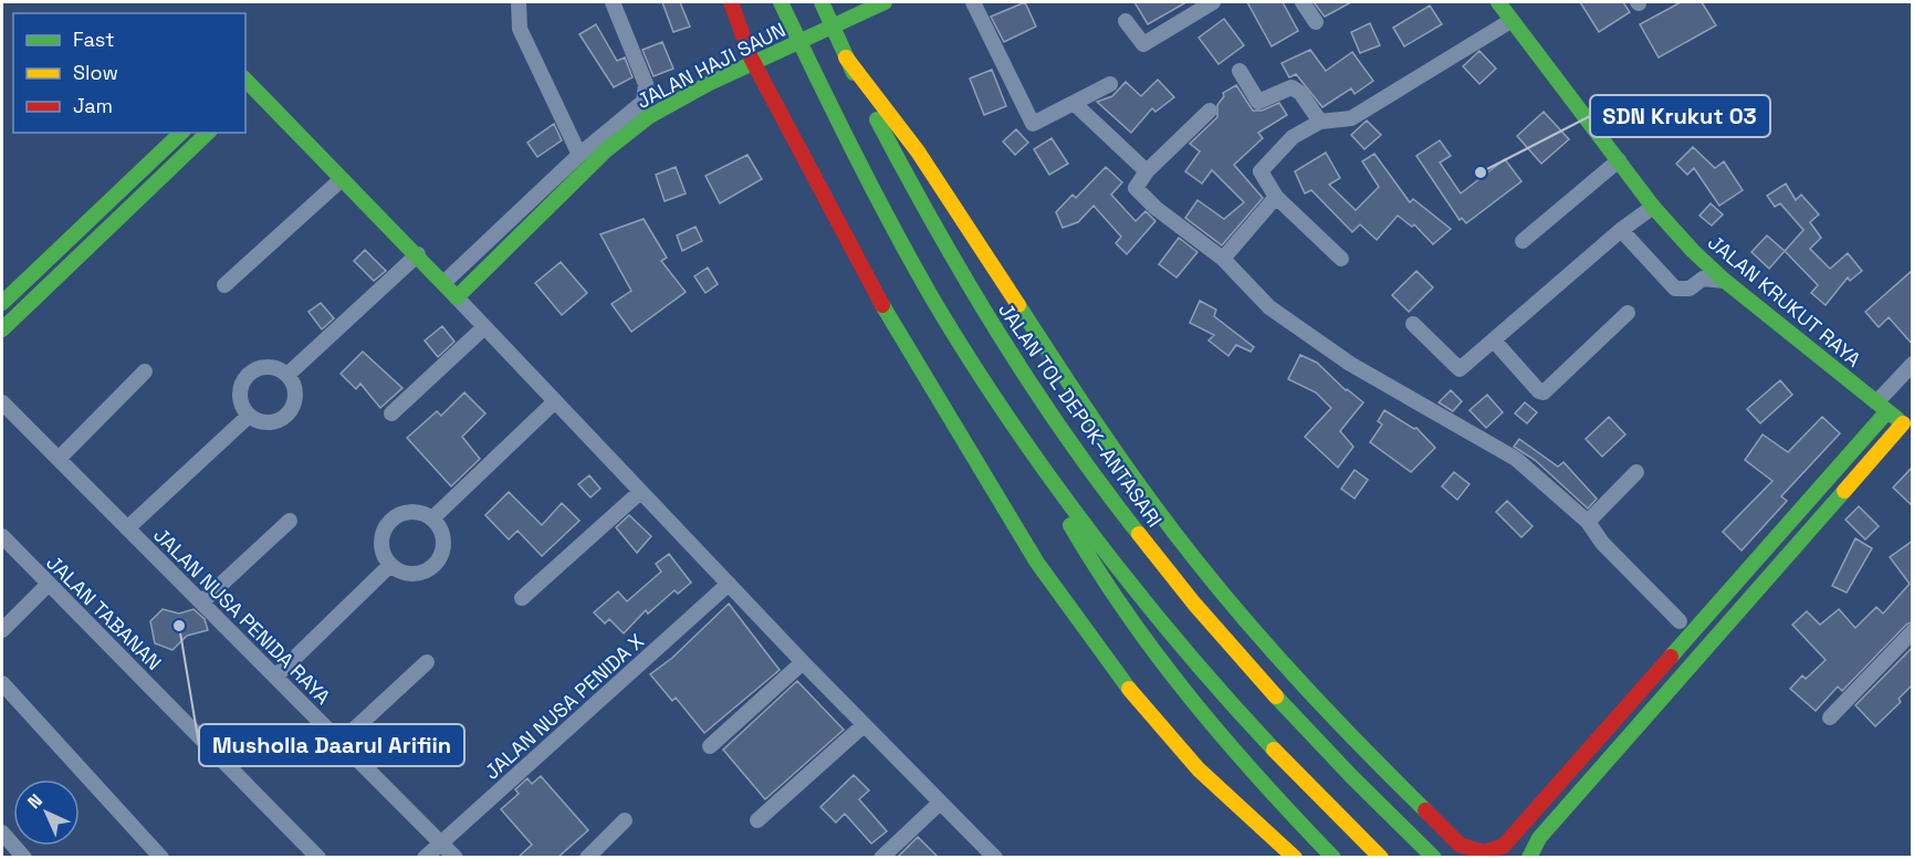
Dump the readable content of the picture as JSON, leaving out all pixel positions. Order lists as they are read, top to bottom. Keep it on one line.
{"streets":{"main road":["JALAN HAJI SAUN","JALAN KRUKUT RAYA","JALAN TOL DEPOK–ANTASARI"],"street":["JALAN TABANAN","JALAN NUSA PENIDA RAYA","JALAN NUSA PENIDA X"]},"crossings":[["JALAN NUSA PENIDA RAYA","JALAN NUSA PENIDA X"]],"places":["SDN Krukut 03","Musholla Daarul Arifiin"],"legend":["Fast","Slow","Jam"],"north":"top left"}
